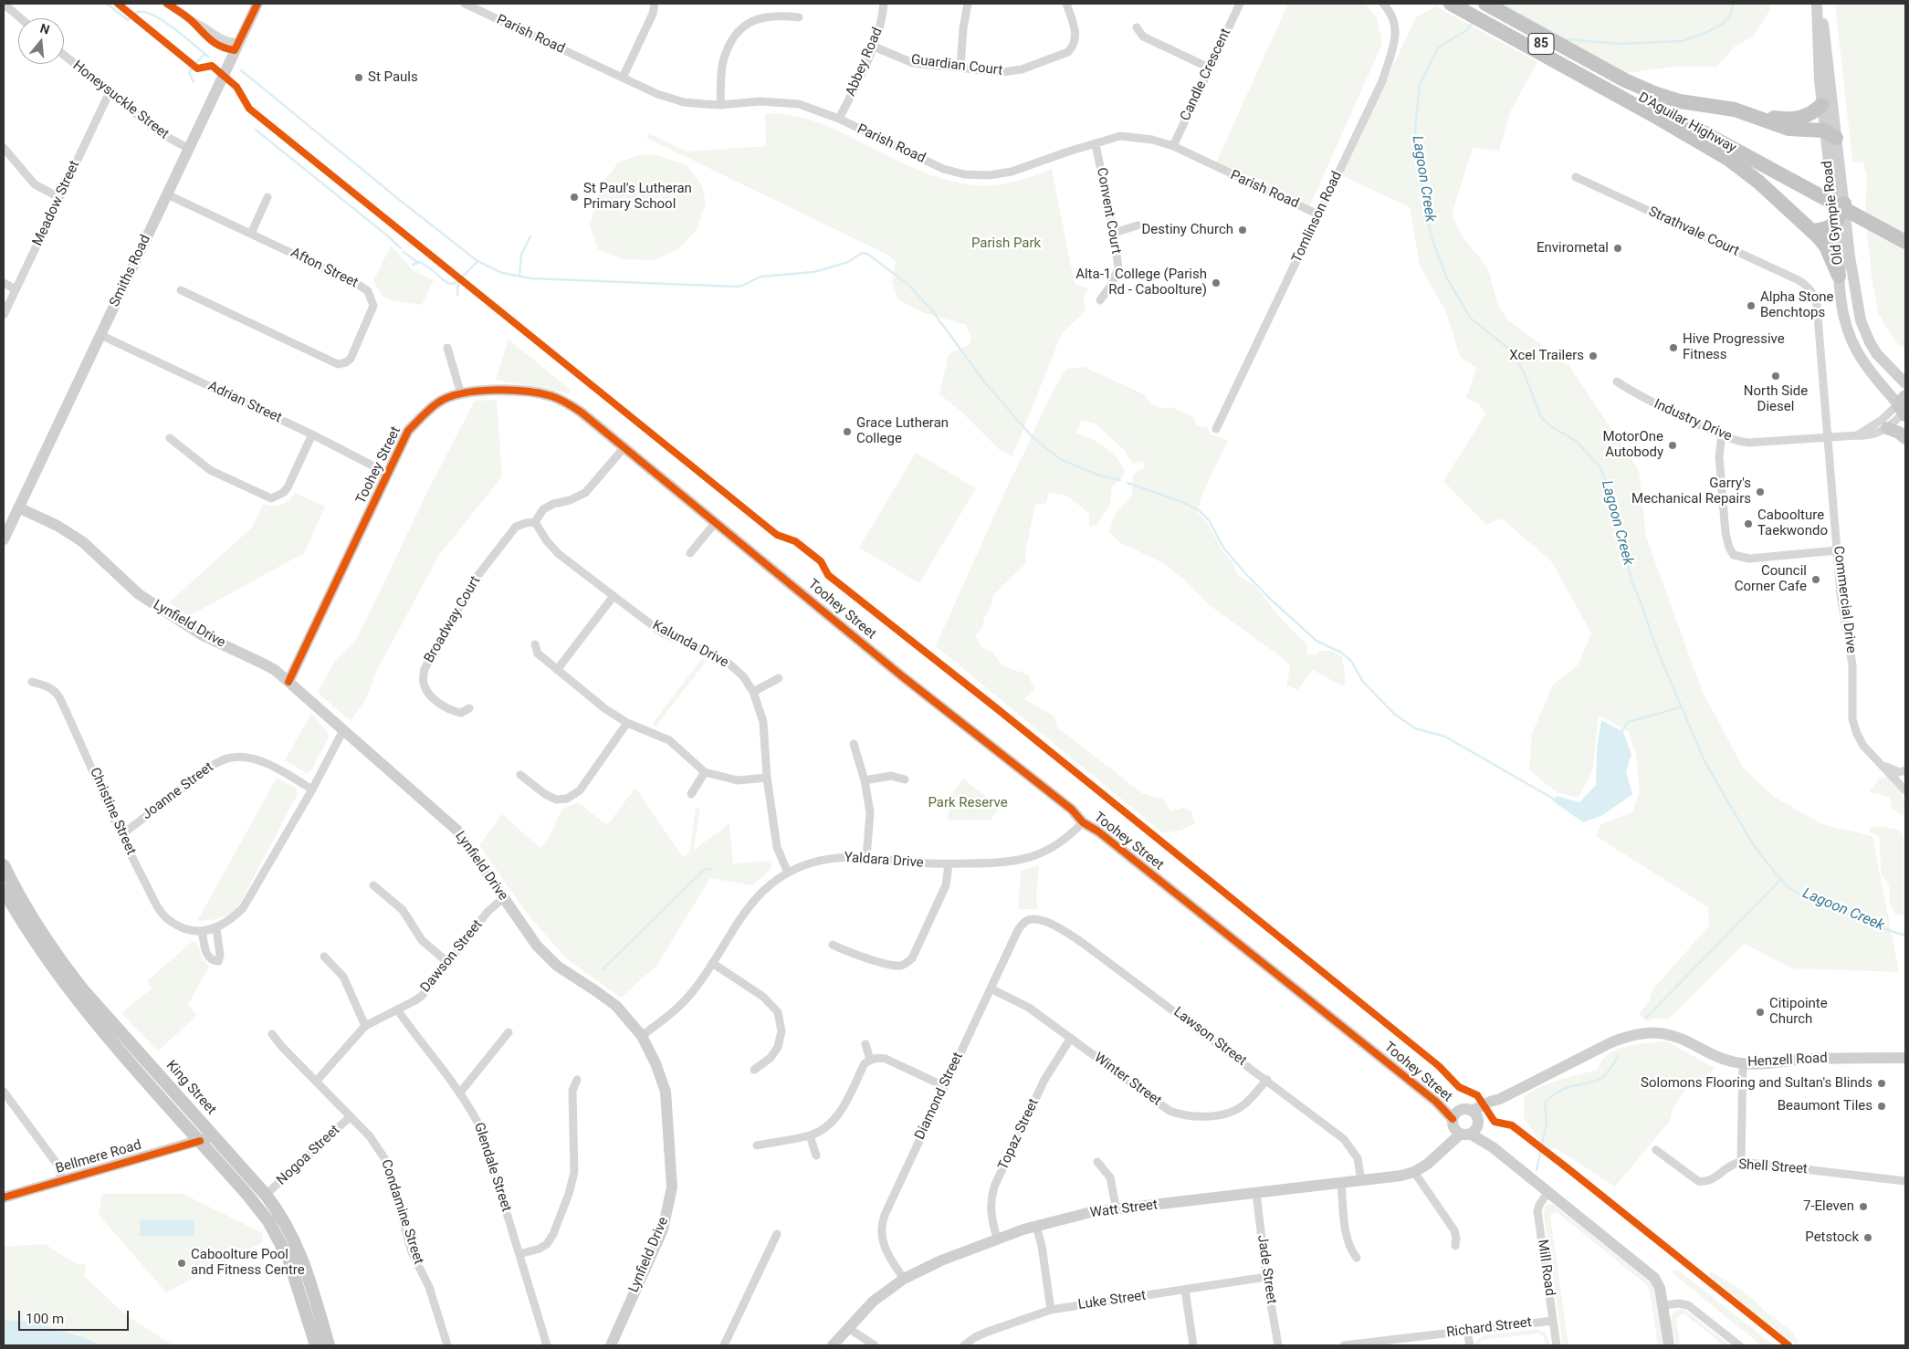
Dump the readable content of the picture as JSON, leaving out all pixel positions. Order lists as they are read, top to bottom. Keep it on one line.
{"streets":{"highway":["85","D'Aguilar Highway"],"main road":["King Street"],"street":["Parish Road","Abbey Road","Guardian Court","Candle Crescent","Honeysuckle Street","Meadow Street","Convent Court","Old Gympie Road","Tomlinson Road","Strathvale Court","Afton Street","Smiths Road","Adrian Street","Industry Drive","Toohey Street","Commercial Drive","Broadway Court","Lynfield Drive","Kalunda Drive","Joanne Street","Christine Street","Yaldara Drive","Dawson Street","Lawson Street","Henzell Road","Winter Street","Diamond Street","Topaz Street","Nogoa Street","Bellmere Road","Glendale Street","Shell Street","Watt Street","Condamine Street","Mill Road","Jade Street","Luke Street","Richard Street"]},"crossings":[["Parish Road","Abbey Road"],["Parish Road","Candle Crescent"],["Parish Road","Convent Court"],["Parish Road","Tomlinson Road"],["Abbey Road","Guardian Court"],["Honeysuckle Street","Meadow Street"],["Honeysuckle Street","Smiths Road"],["Old Gympie Road","Industry Drive"],["Strathvale Court","Commercial Drive"],["Afton Street","Smiths Road"],["Smiths Road","Adrian Street"],["Smiths Road","Lynfield Drive"],["Adrian Street","Toohey Street"],["Industry Drive","Commercial Drive"],["Toohey Street","Lynfield Drive"],["Toohey Street","Yaldara Drive"],["Toohey Street","Henzell Road"],["Toohey Street","Watt Street"],["Toohey Street","Mill Road"],["Broadway Court","Kalunda Drive"],["Lynfield Drive","Christine Street"],["Lynfield Drive","Yaldara Drive"],["Lynfield Drive","Dawson Street"],["Kalunda Drive","Yaldara Drive"],["Joanne Street","Christine Street"],["Dawson Street","Glendale Street"],["Dawson Street","Condamine Street"],["Lawson Street","Winter Street"],["Lawson Street","Diamond Street"],["Lawson Street","Watt Street"],["Henzell Road","Watt Street"],["Winter Street","Diamond Street"],["Winter Street","Topaz Street"],["King Street","Nogoa Street"],["King Street","Bellmere Road"],["Diamond Street","Watt Street"],["Topaz Street","Watt Street"],["Nogoa Street","Condamine Street"],["Watt Street","Jade Street"],["Mill Road","Richard Street"],["Jade Street","Luke Street"]],"water":["Lagoon Creek"],"parks":["Parish Park","Park Reserve"],"places":["St Pauls","St Paul's Lutheran Primary School","Destiny Church","Envirometal","Alta-1 College (Parish Rd - Caboolture)","Alpha Stone Benchtops","Hive Progressive Fitness","Xcel Trailers","North Side Diesel","Grace Lutheran College","MotorOne Autobody","Garry's Mechanical Repairs","Caboolture Taekwondo","Council Corner Cafe","Citipointe Church","Solomons Flooring and Sultan's Blinds","Beaumont Tiles","7-Eleven","Petstock","Caboolture Pool and Fitness Centre"],"scale_bar":"100 m","north":"top"}
